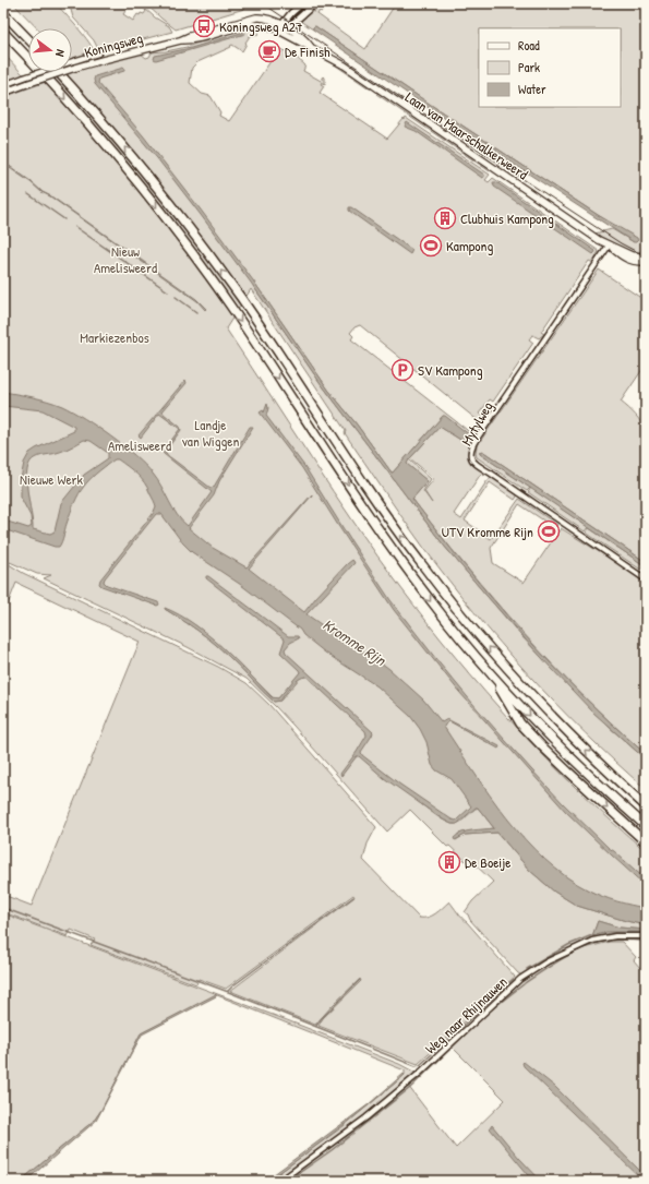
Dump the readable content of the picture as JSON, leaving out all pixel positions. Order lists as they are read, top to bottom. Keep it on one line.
{"streets":{"main road":["Koningsweg","Laan van Maarschalkerweerd"],"street":["Mytylweg","Weg naar Rhijnauwen"]},"crossings":[["Koningsweg","Laan van Maarschalkerweerd"],["Laan van Maarschalkerweerd","Mytylweg"]],"water":["Kromme Rijn"],"parks":["Nieuw Amelisweerd","Markiezenbos","Landje van Wiggen","Amelisweerd","Nieuwe Werk"],"places":{"bus stop":["Koningsweg A27"],"cafe":["De Finish"],"building":["Clubhuis Kampong","De Boeije"],"sports":["Kampong","UTV Kromme Rijn"],"parking":["SV Kampong"]},"legend":["Road","Park","Water"],"north":"right"}
